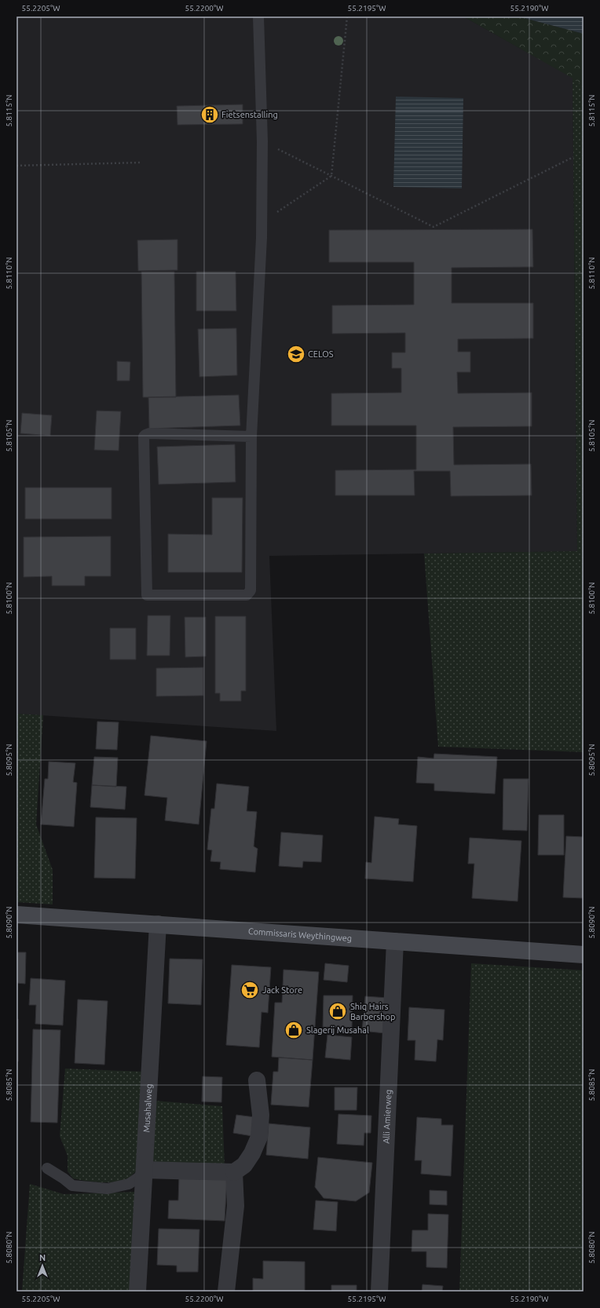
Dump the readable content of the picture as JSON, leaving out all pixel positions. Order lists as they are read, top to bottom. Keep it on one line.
{"streets":{"main road":["Commissaris Weythingweg"],"street":["Musahalweg","Alli Amierweg"]},"crossings":[["Commissaris Weythingweg","Musahalweg"],["Commissaris Weythingweg","Alli Amierweg"]],"places":{"building":["Fietsenstalling"],"school or university":["CELOS"],"supermarket":["Jack Store"],"shop":["Shiq Hairs Barbershop","Slagerij Musahal"]},"north":"top","coordinates":["55.2205°W","55.2200°W","55.2195°W","55.2190°W","5.8115°N","5.8110°N","5.8105°N","5.8100°N","5.8095°N","5.8090°N","5.8085°N","5.8080°N"]}
